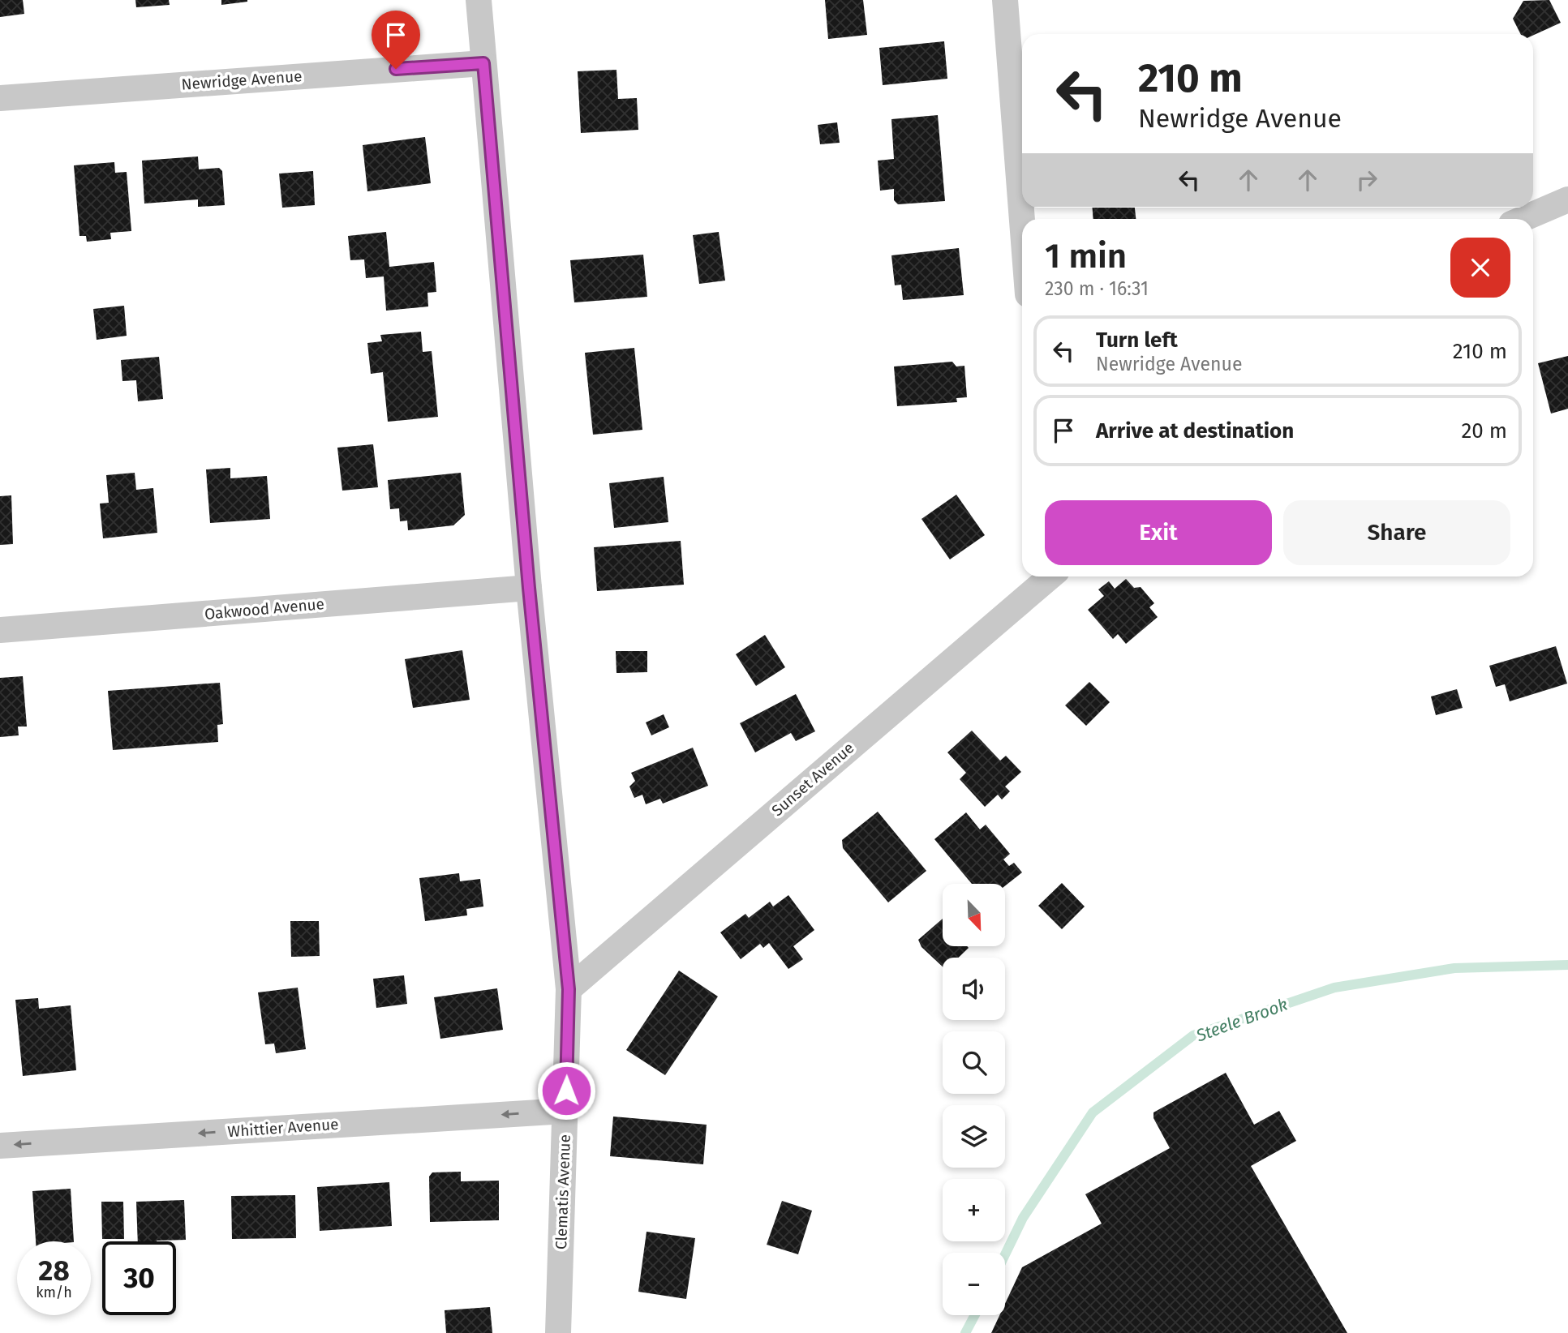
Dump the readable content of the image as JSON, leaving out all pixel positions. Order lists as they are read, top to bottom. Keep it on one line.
{"streets":{"street":["Newridge Avenue","Oakwood Avenue","Sunset Avenue","Whittier Avenue","Clematis Avenue"]},"crossings":[["Newridge Avenue","Clematis Avenue"],["Oakwood Avenue","Clematis Avenue"],["Sunset Avenue","Clematis Avenue"],["Whittier Avenue","Clematis Avenue"]],"one_way":["Whittier Avenue"],"water":["Steele Brook"],"north":"bottom right","page":{"turn":["210 m","Newridge Avenue"],"heading":["1 min","230 m · 16:31"],"list":[{"name":"Turn left","note":"Newridge Avenue","value":"210 m"},{"name":"Arrive at destination","value":"20 m"}],"buttons":["Exit","Share"],"map_buttons":["+","−"],"speed":"28 km/h","limit":"30"}}
